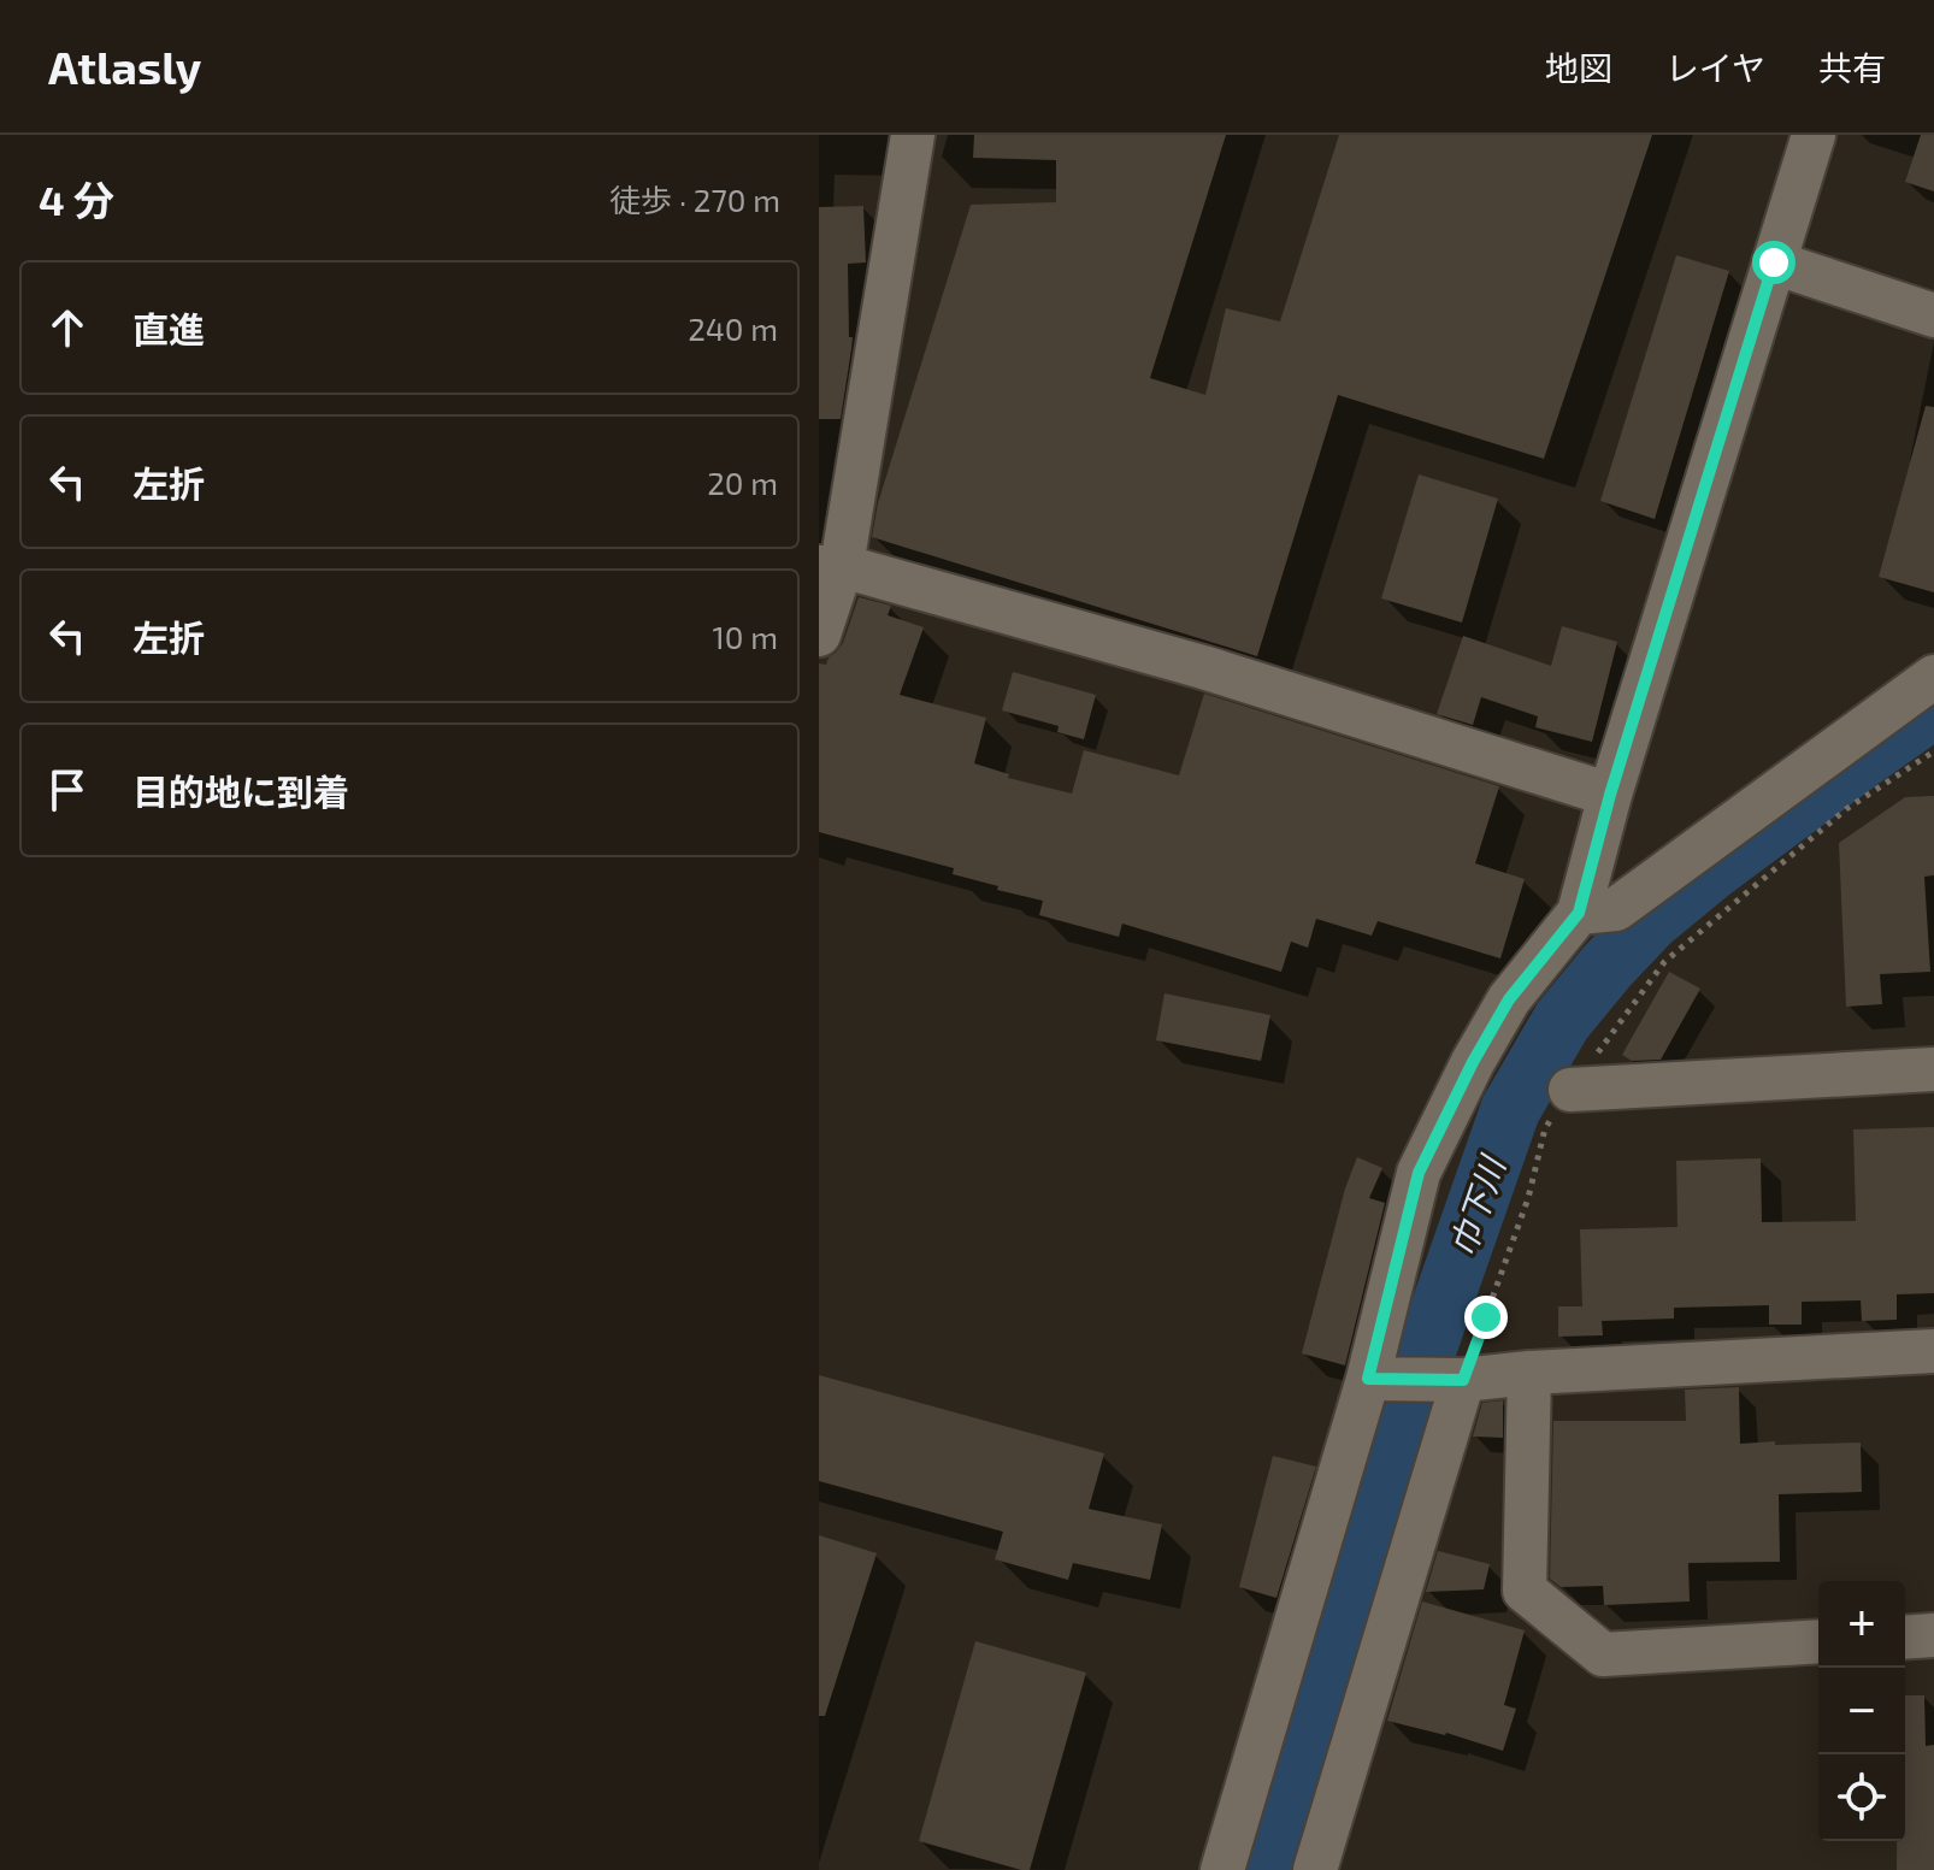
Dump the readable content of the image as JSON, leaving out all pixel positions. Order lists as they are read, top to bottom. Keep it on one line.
{"water":["巾下川"],"page":{"header":"Atlasly","nav":["地図","レイヤ","共有"],"heading":["4 分","徒歩 · 270 m"],"list":[["直進","240 m"],["左折","20 m"],["左折","10 m"],"目的地に到着"],"map_buttons":["+","−"]}}
